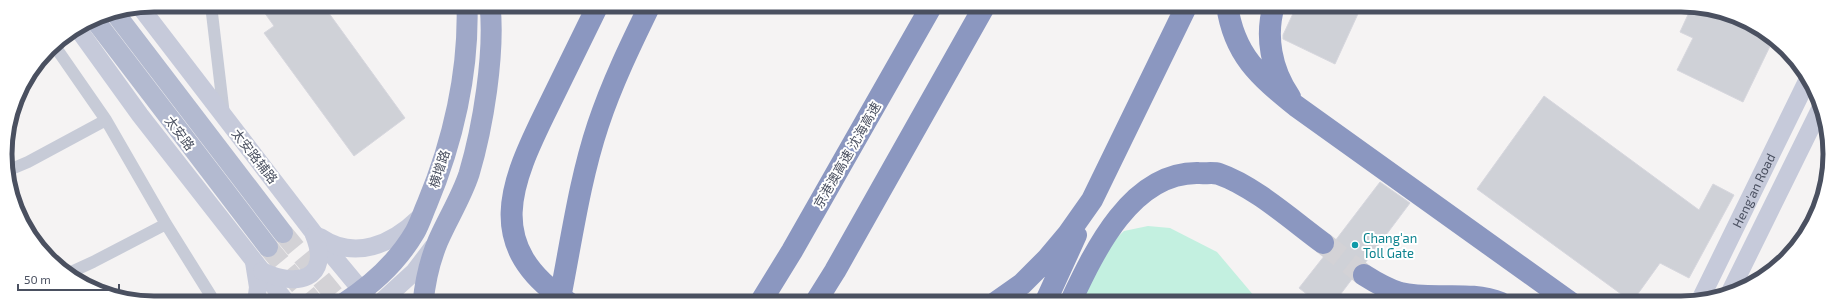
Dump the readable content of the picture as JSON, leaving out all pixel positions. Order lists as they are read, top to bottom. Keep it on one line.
{"streets":{"highway":["京港澳高速 沈海高速","横增路"],"main road":["太安路","太安路辅路","Heng'an Road"]},"places":["Chang'an Toll Gate"],"scale_bar":"50 m"}
